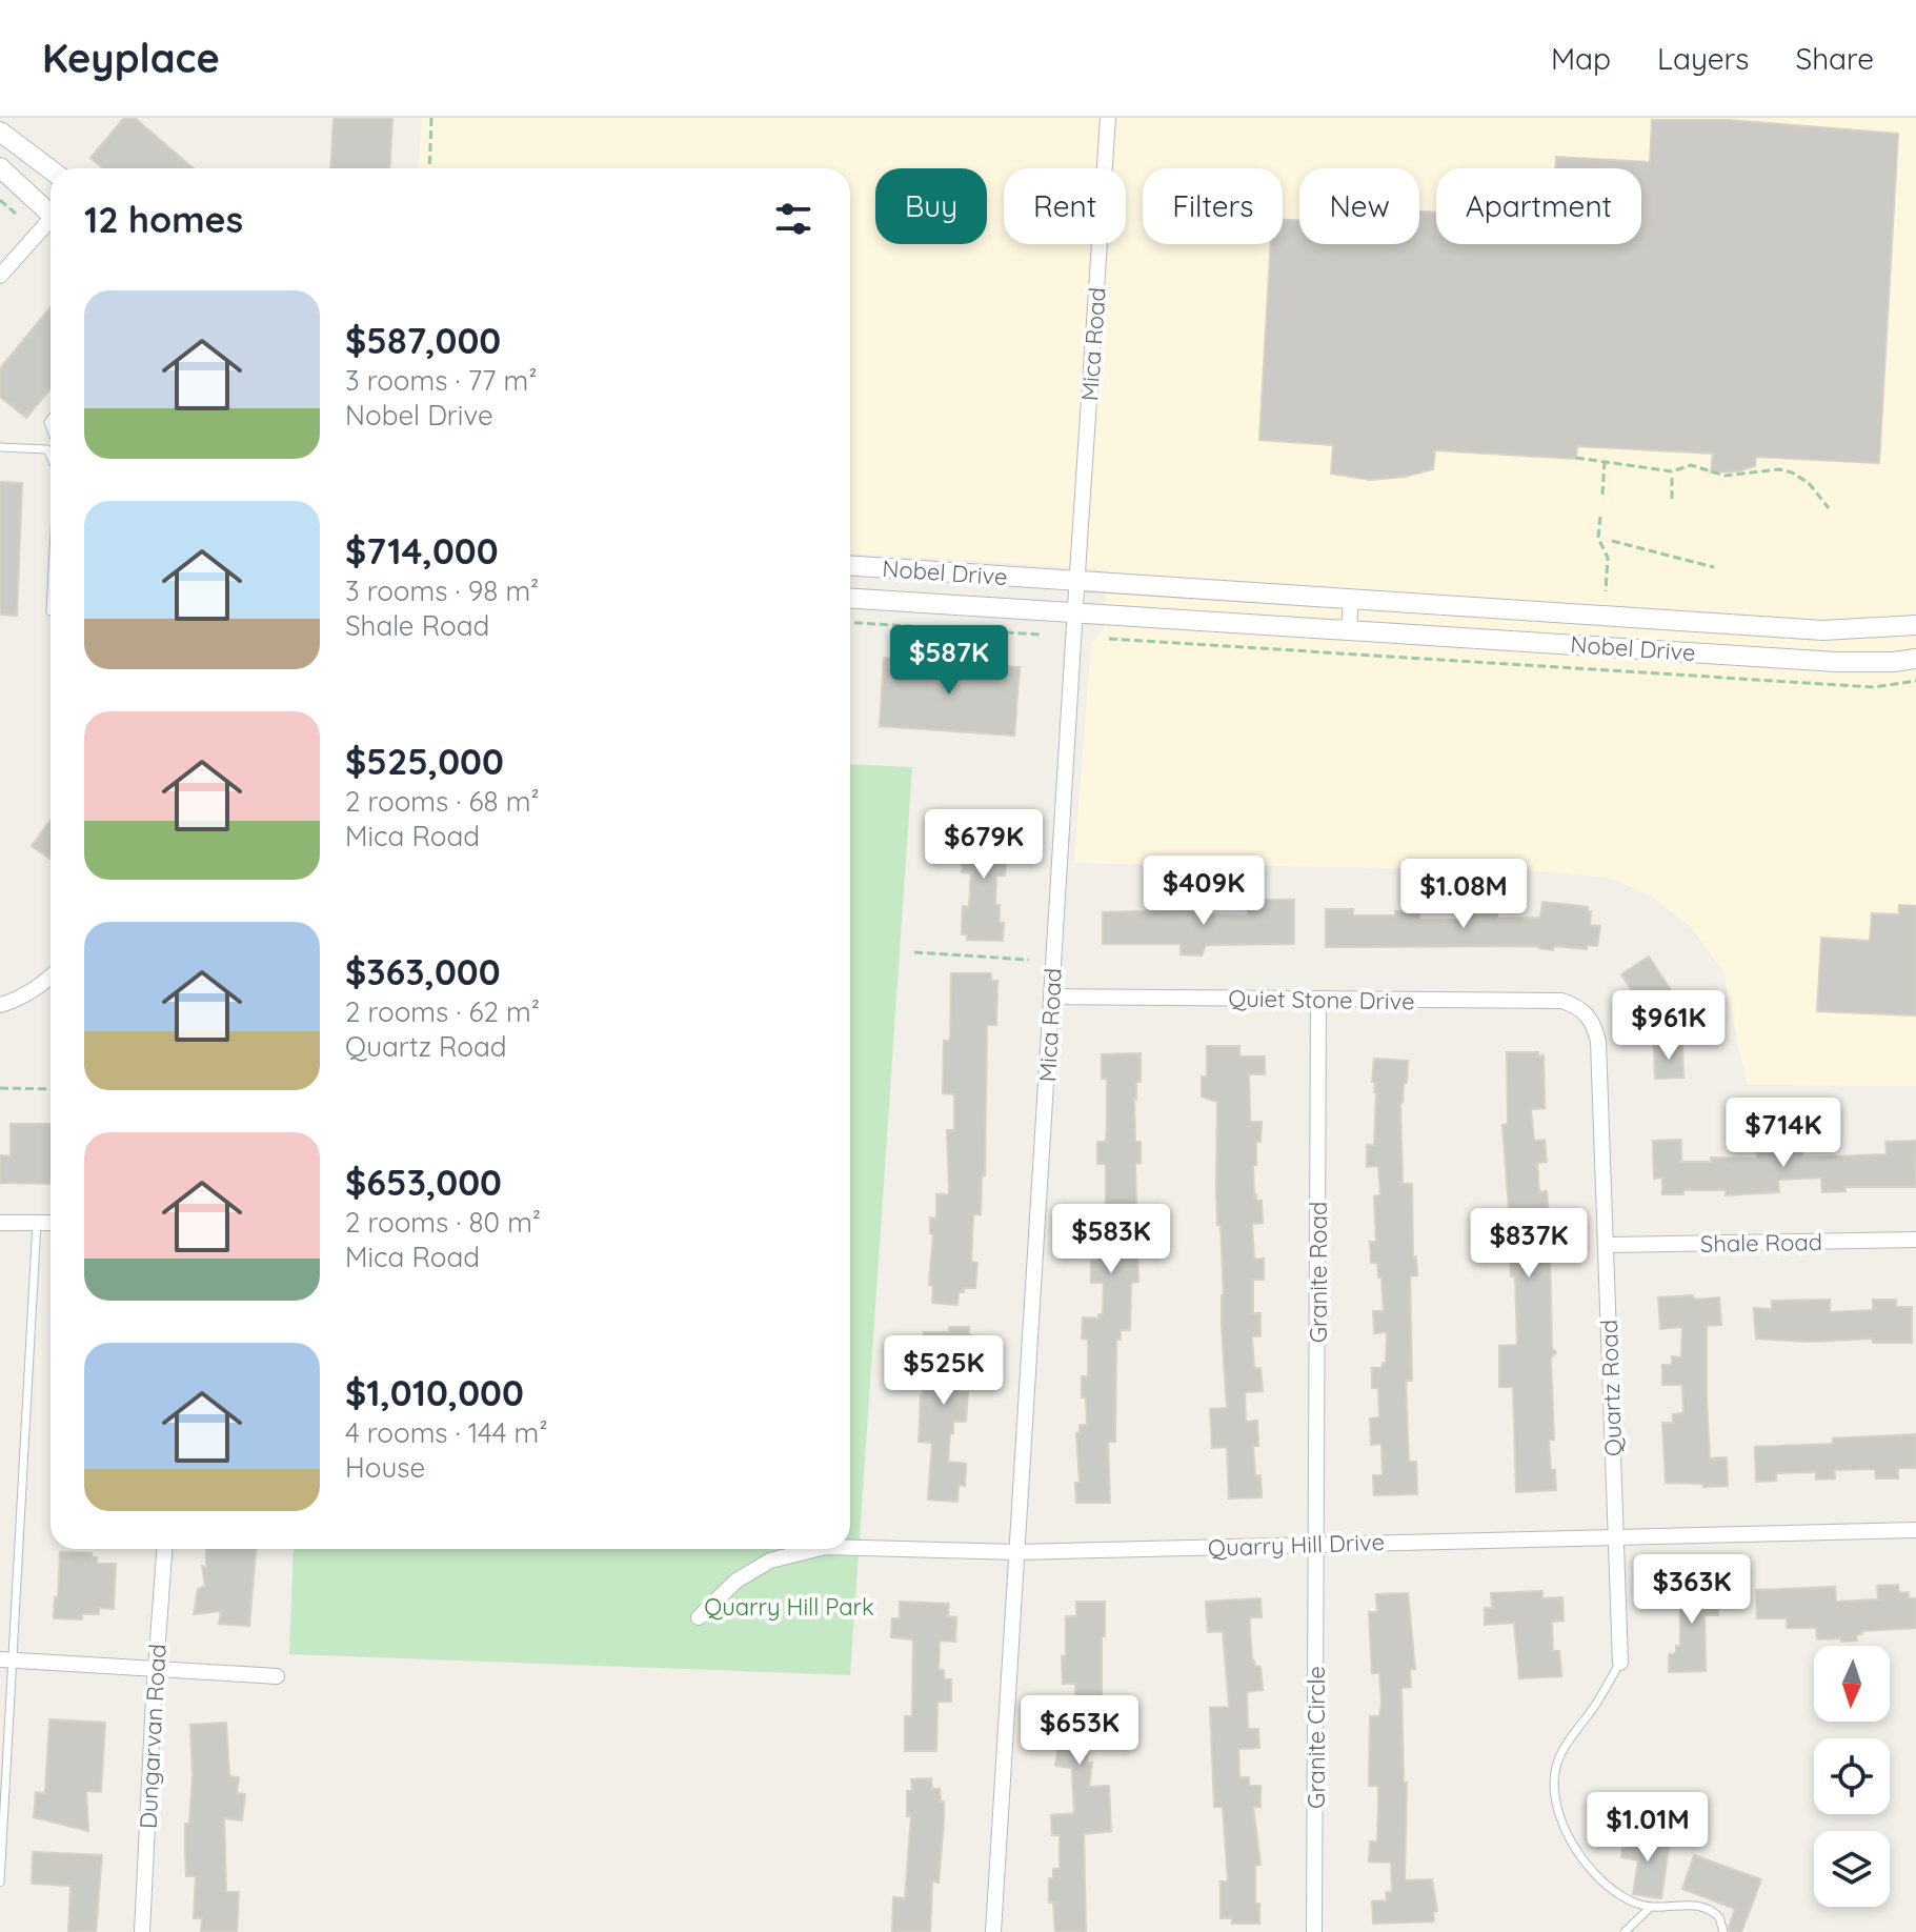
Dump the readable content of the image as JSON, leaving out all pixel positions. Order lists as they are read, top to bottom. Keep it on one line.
{"streets":{"street":["Mica Road","Nobel Drive","Quiet Stone Drive","Shale Road","Granite Road","Quartz Road","Quarry Hill Drive","Dungarvan Road","Granite Circle"]},"crossings":[["Mica Road","Nobel Drive"],["Mica Road","Quiet Stone Drive"],["Mica Road","Quarry Hill Drive"],["Quiet Stone Drive","Granite Road"],["Quiet Stone Drive","Quartz Road"],["Shale Road","Quartz Road"],["Granite Road","Quarry Hill Drive"],["Granite Road","Granite Circle"],["Quartz Road","Quarry Hill Drive"],["Quarry Hill Drive","Granite Circle"]],"parks":["Quarry Hill Park"],"north":"bottom","page":{"header":"Keyplace","nav":["Map","Layers","Share"],"chip":["Buy","Rent","Filters","New","Apartment"],"heading":"12 homes","list":[{"name":"$587,000","note":"3 rooms · 77 m² · Nobel Drive"},{"name":"$714,000","note":"3 rooms · 98 m² · Shale Road"},{"name":"$525,000","note":"2 rooms · 68 m² · Mica Road"},{"name":"$363,000","note":"2 rooms · 62 m² · Quartz Road"},{"name":"$653,000","note":"2 rooms · 80 m² · Mica Road"},{"name":"$1,010,000","note":"4 rooms · 144 m² · House"}],"price":["$587K","$679K","$409K","$1.08M","$961K","$714K","$583K","$837K","$525K","$363K","$653K","$1.01M"]}}
